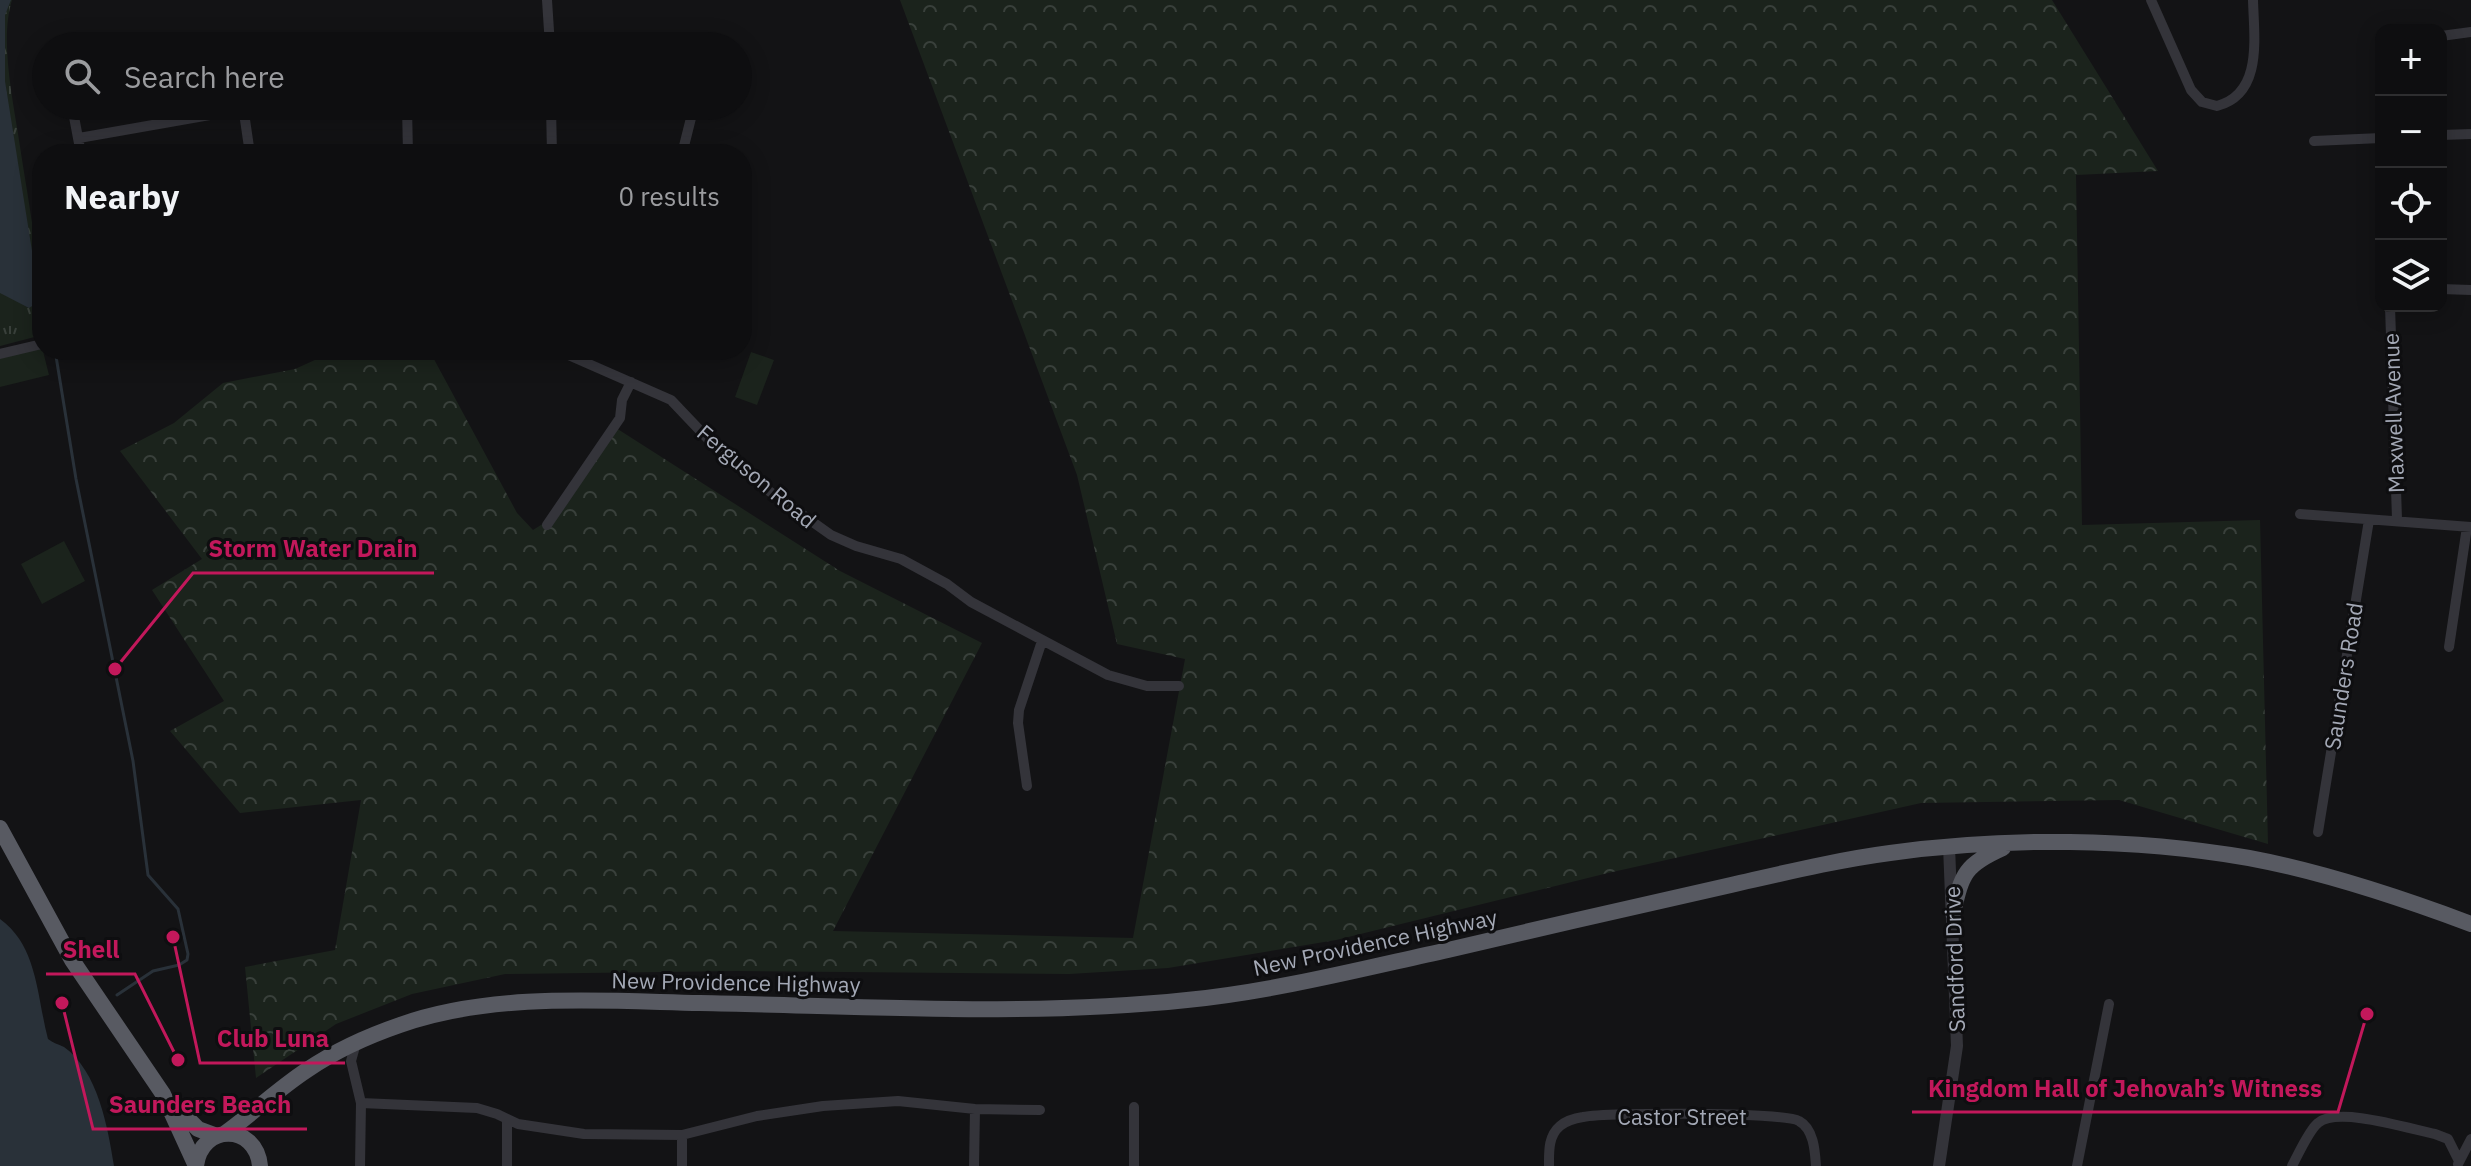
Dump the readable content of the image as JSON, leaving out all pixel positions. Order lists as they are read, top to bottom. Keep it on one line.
{"streets":{"highway":["New Providence Highway"],"street":["Maxwell Avenue","Ferguson Road","Saunders Road","Sandford Drive","Castor Street"]},"crossings":[["New Providence Highway","Sandford Drive"]],"places":["Storm Water Drain","Club Luna","Saunders Beach","Kingdom Hall of Jehovah’s Witness","Shell"],"page":{"map_buttons":["+","−"],"search":"Search here","heading":["Nearby","0 results"]}}
